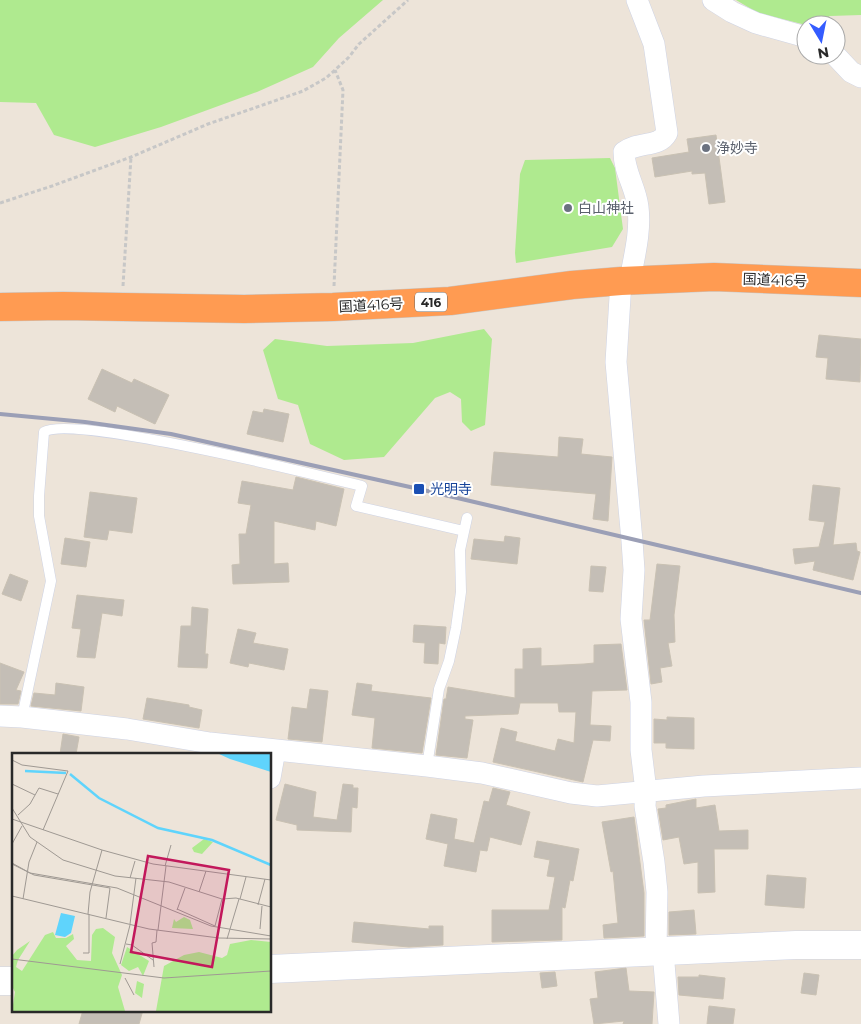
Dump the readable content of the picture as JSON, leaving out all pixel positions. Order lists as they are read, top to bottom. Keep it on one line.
{"streets":{"highway":["国道416号","416"]},"places":{"other":["浄妙寺","白山神社"],"transit":["光明寺"]},"north":"bottom"}
